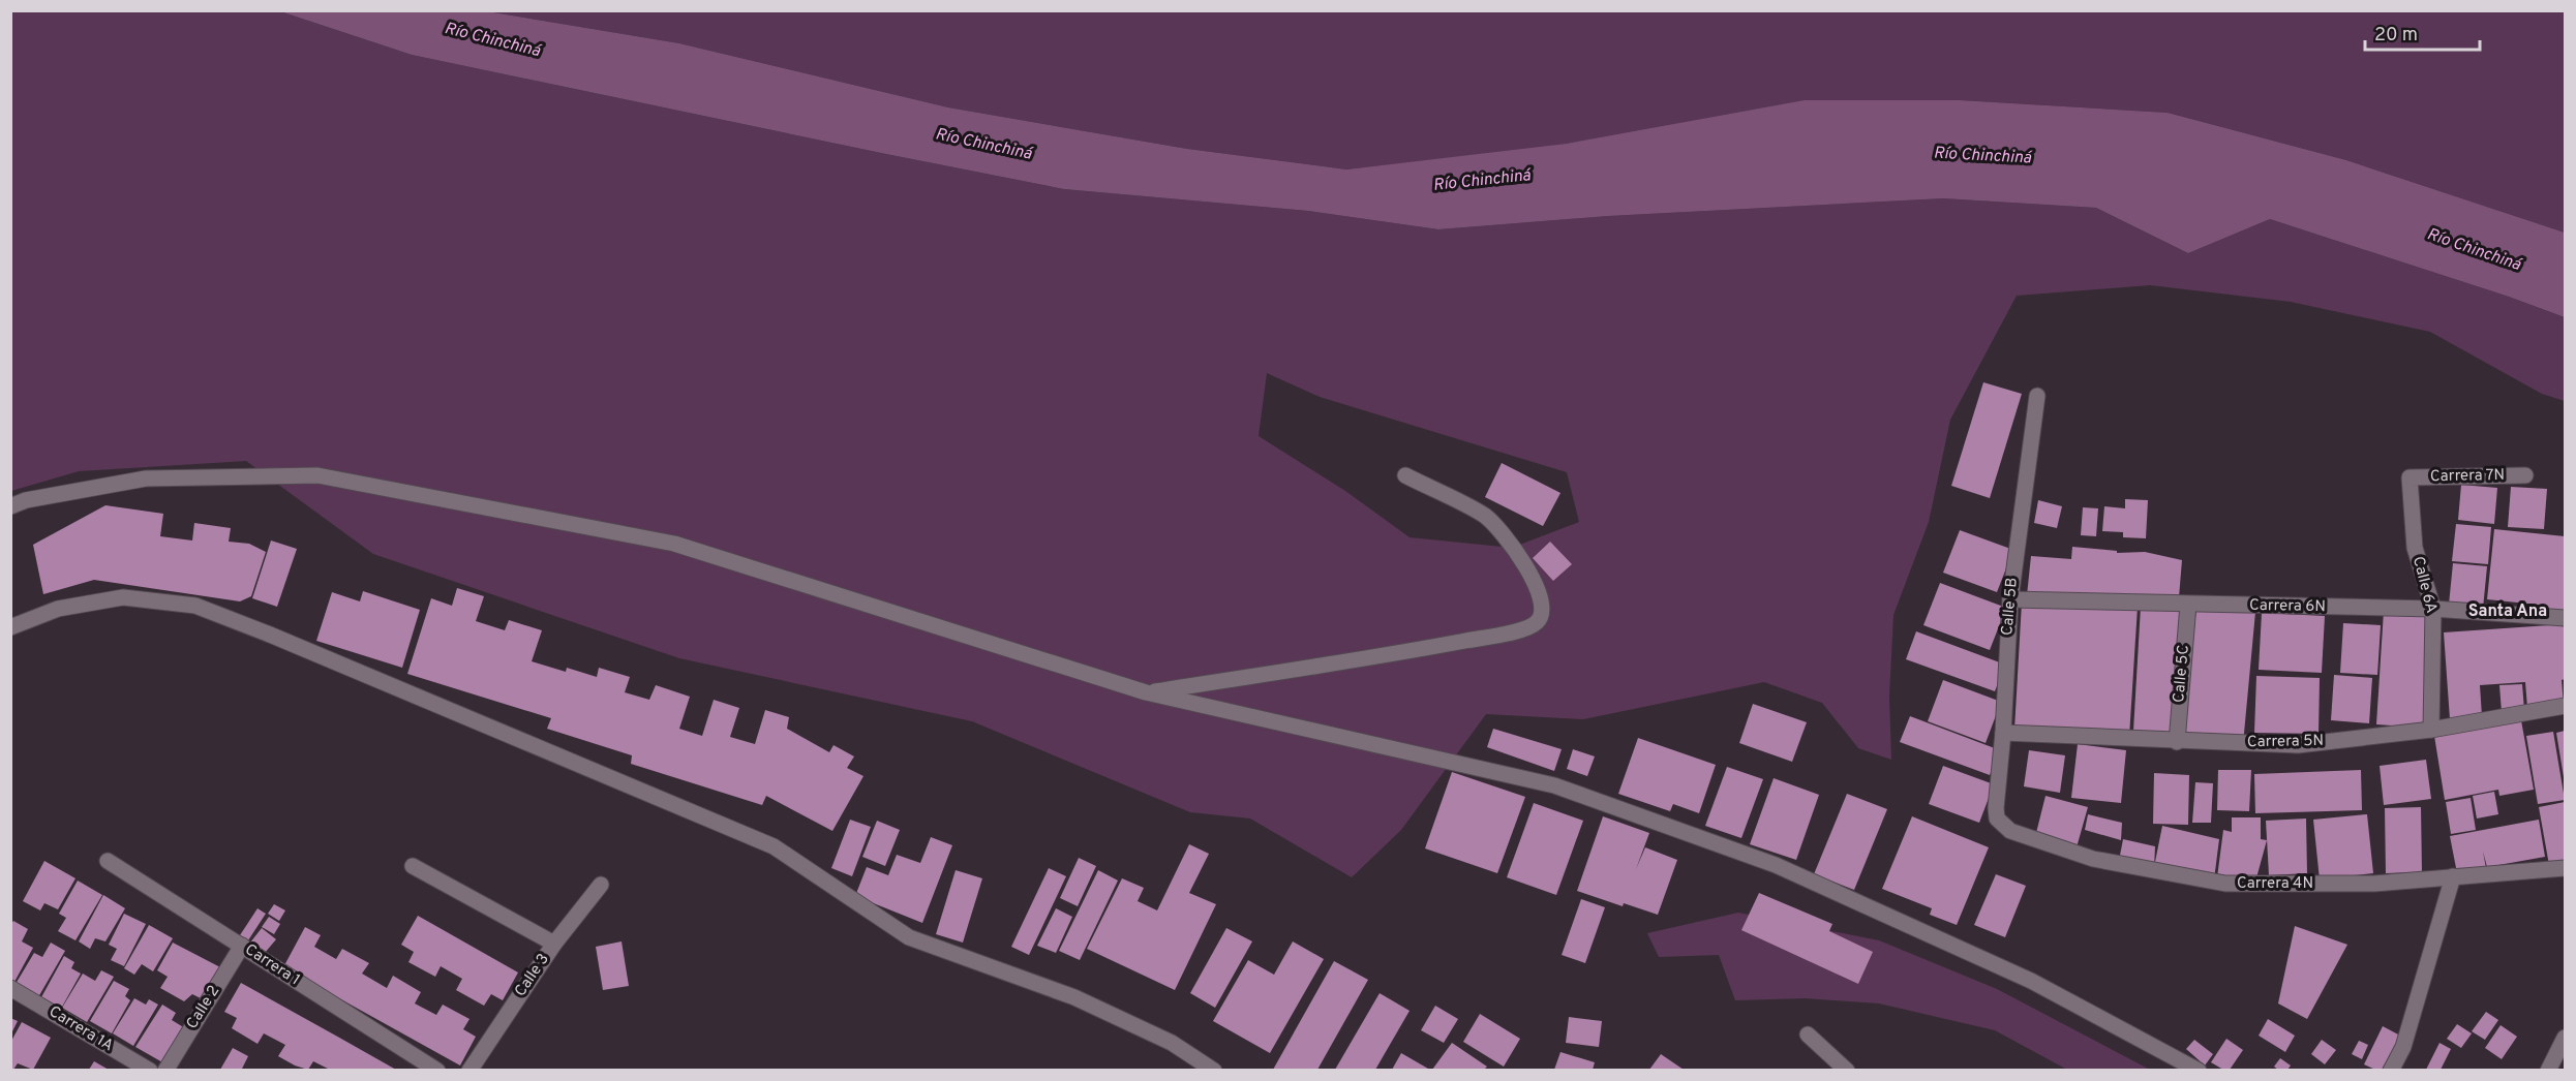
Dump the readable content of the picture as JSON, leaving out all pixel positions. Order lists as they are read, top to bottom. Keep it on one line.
{"streets":{"street":["Carrera 7N","Calle 6A","Calle 5B","Carrera 6N","Calle 5C","Carrera 5N","Carrera 4N","Carrera 1","Calle 3","Calle 2","Carrera 1A"]},"crossings":[["Carrera 7N","Calle 6A"],["Calle 6A","Carrera 6N"],["Calle 6A","Carrera 5N"],["Calle 5B","Carrera 6N"],["Calle 5B","Carrera 5N"],["Calle 5B","Carrera 4N"],["Carrera 6N","Calle 5C"],["Calle 5C","Carrera 5N"],["Carrera 1","Calle 2"]],"districts":["Santa Ana"],"water":["Río Chinchiná"],"scale_bar":"20 m"}
